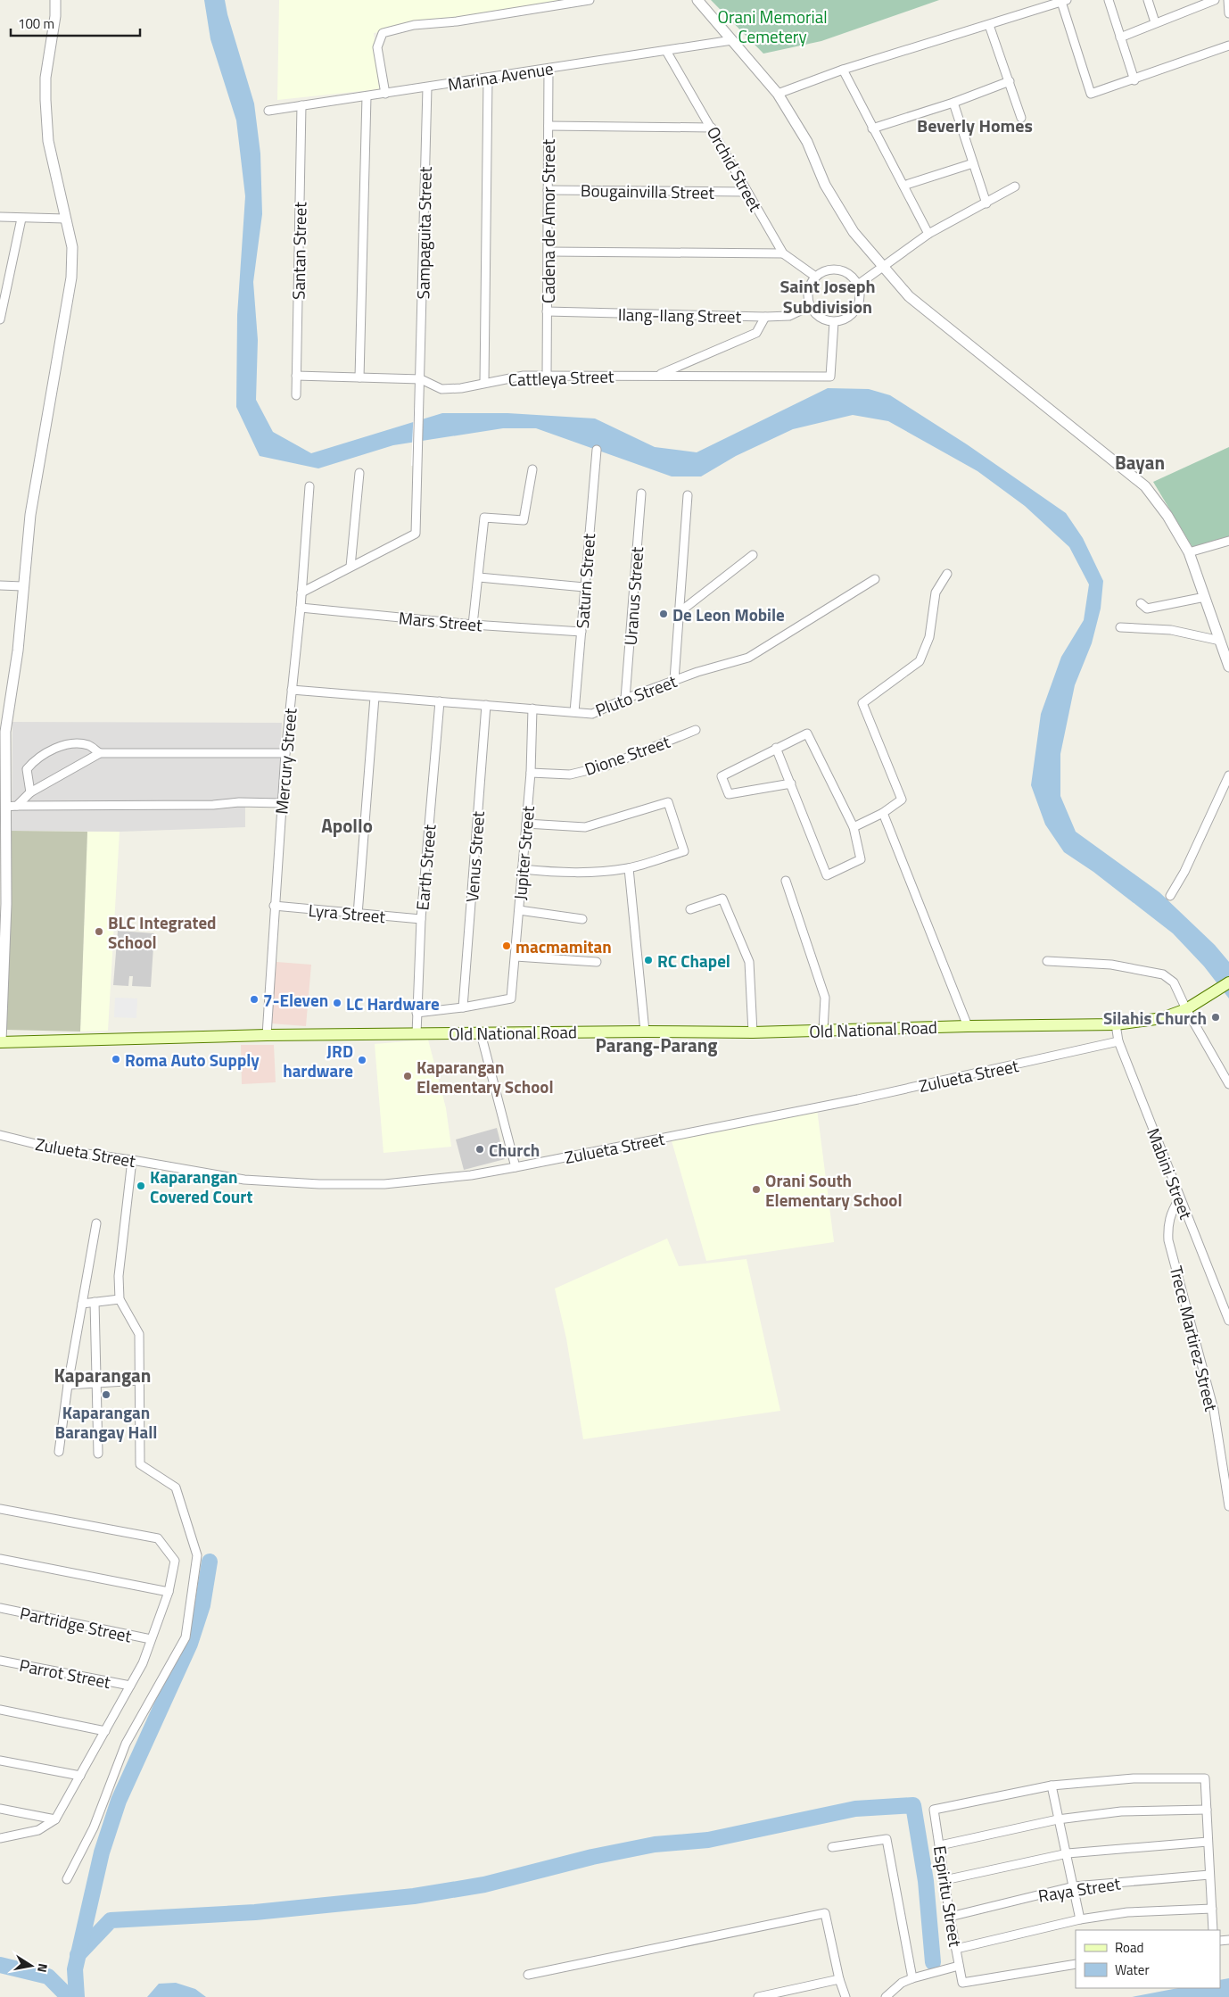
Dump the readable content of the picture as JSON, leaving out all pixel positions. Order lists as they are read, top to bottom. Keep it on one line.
{"streets":{"main road":["Old National Road"],"street":["Marina Avenue","Orchid Street","Bougainvilla Street","Cadena de Amor Street","Sampaguita Street","Santan Street","Ilang-Ilang Street","Cattleya Street","Saturn Street","Uranus Street","Mars Street","Pluto Street","Dione Street","Mercury Street","Jupiter Street","Venus Street","Earth Street","Lyra Street","Zulueta Street","Mabini Street","Trece Martirez Street","Partridge Street","Parrot Street","Raya Street","Espiritu Street"]},"crossings":[["Marina Avenue","Orchid Street"],["Marina Avenue","Cadena de Amor Street"],["Marina Avenue","Sampaguita Street"],["Marina Avenue","Santan Street"],["Orchid Street","Bougainvilla Street"],["Orchid Street","Ilang-Ilang Street"],["Orchid Street","Cattleya Street"],["Bougainvilla Street","Cadena de Amor Street"],["Cadena de Amor Street","Ilang-Ilang Street"],["Cadena de Amor Street","Cattleya Street"],["Sampaguita Street","Cattleya Street"],["Santan Street","Cattleya Street"],["Ilang-Ilang Street","Cattleya Street"],["Saturn Street","Mars Street"],["Saturn Street","Pluto Street"],["Uranus Street","Pluto Street"],["Mars Street","Mercury Street"],["Pluto Street","Mercury Street"],["Pluto Street","Jupiter Street"],["Pluto Street","Venus Street"],["Pluto Street","Earth Street"],["Dione Street","Jupiter Street"],["Mercury Street","Lyra Street"],["Mercury Street","Old National Road"],["Jupiter Street","Venus Street"],["Earth Street","Lyra Street"],["Earth Street","Old National Road"],["Old National Road","Mabini Street"],["Zulueta Street","Mabini Street"],["Mabini Street","Trece Martirez Street"],["Raya Street","Espiritu Street"]],"districts":["Beverly Homes","Saint Joseph Subdivision","Bayan","Apollo","Parang-Parang","Kaparangan"],"parks":["Orani Memorial Cemetery"],"places":["De Leon Mobile","BLC Integrated School","macmamitan","RC Chapel","7-Eleven","LC Hardware","Silahis Church","Roma Auto Supply","JRD hardware","Kaparangan Elementary School","Church","Kaparangan Covered Court","Orani South Elementary School","Kaparangan Barangay Hall"],"legend":["Road","Water"],"scale_bar":"100 m","north":"right"}
